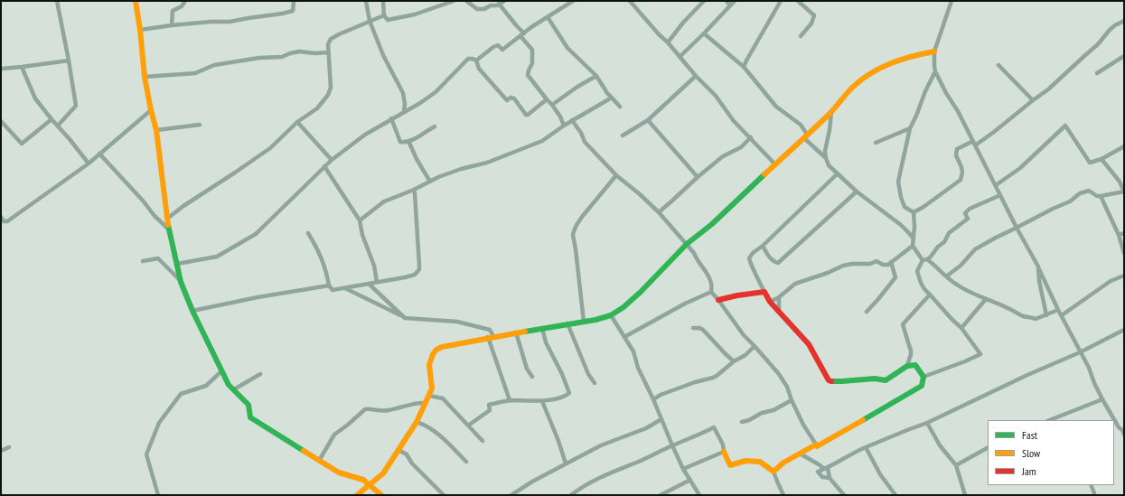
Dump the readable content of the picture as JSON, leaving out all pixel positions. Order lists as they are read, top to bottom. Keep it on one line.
{"legend":["Fast","Slow","Jam"]}
